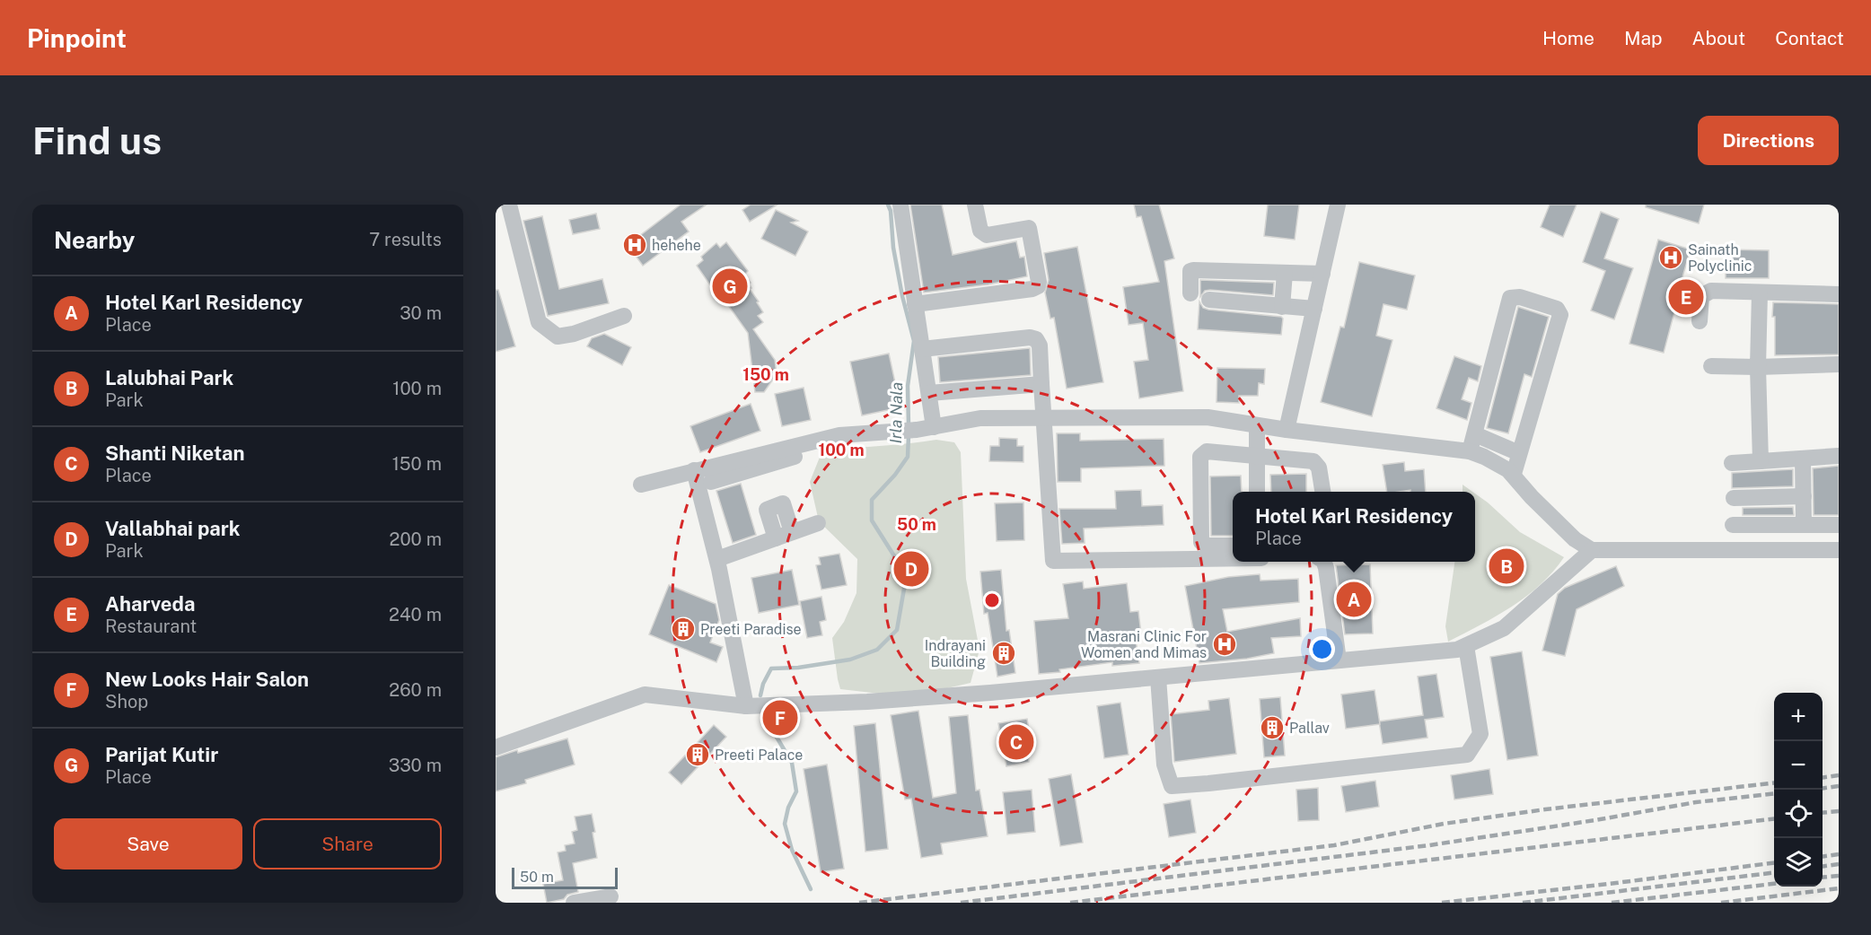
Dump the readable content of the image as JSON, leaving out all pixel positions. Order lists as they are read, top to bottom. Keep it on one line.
{"water":["Irla Nala"],"places":{"hospital":["hehehe","Sainath Polyclinic","Masrani Clinic For Women and Mimas"],"building":["Preeti Paradise","Indrayani Building","Pallav","Preeti Palace"]},"scale_bar":"50 m","page":{"header":"Pinpoint","nav":["Home","Map","About","Contact"],"buttons":["Directions",["Save","Share"]],"title":"Find us","heading":["Nearby","7 results"],"pins":["G","E","B","D","A","F","C"],"list":[{"mark":"A","name":"Hotel Karl Residency","note":"Place","value":"30 m"},{"mark":"B","name":"Lalubhai Park","note":"Park","value":"100 m"},{"mark":"C","name":"Shanti Niketan","note":"Place","value":"150 m"},{"mark":"D","name":"Vallabhai park","note":"Park","value":"200 m"},{"mark":"E","name":"Aharveda","note":"Restaurant","value":"240 m"},{"mark":"F","name":"New Looks Hair Salon","note":"Shop","value":"260 m"},{"mark":"G","name":"Parijat Kutir","note":"Place","value":"330 m"}],"popup":["Hotel Karl Residency","Place"],"map_buttons":["+","−"],"scale":"50 m"},"rings":["150 m","100 m","50 m"]}
